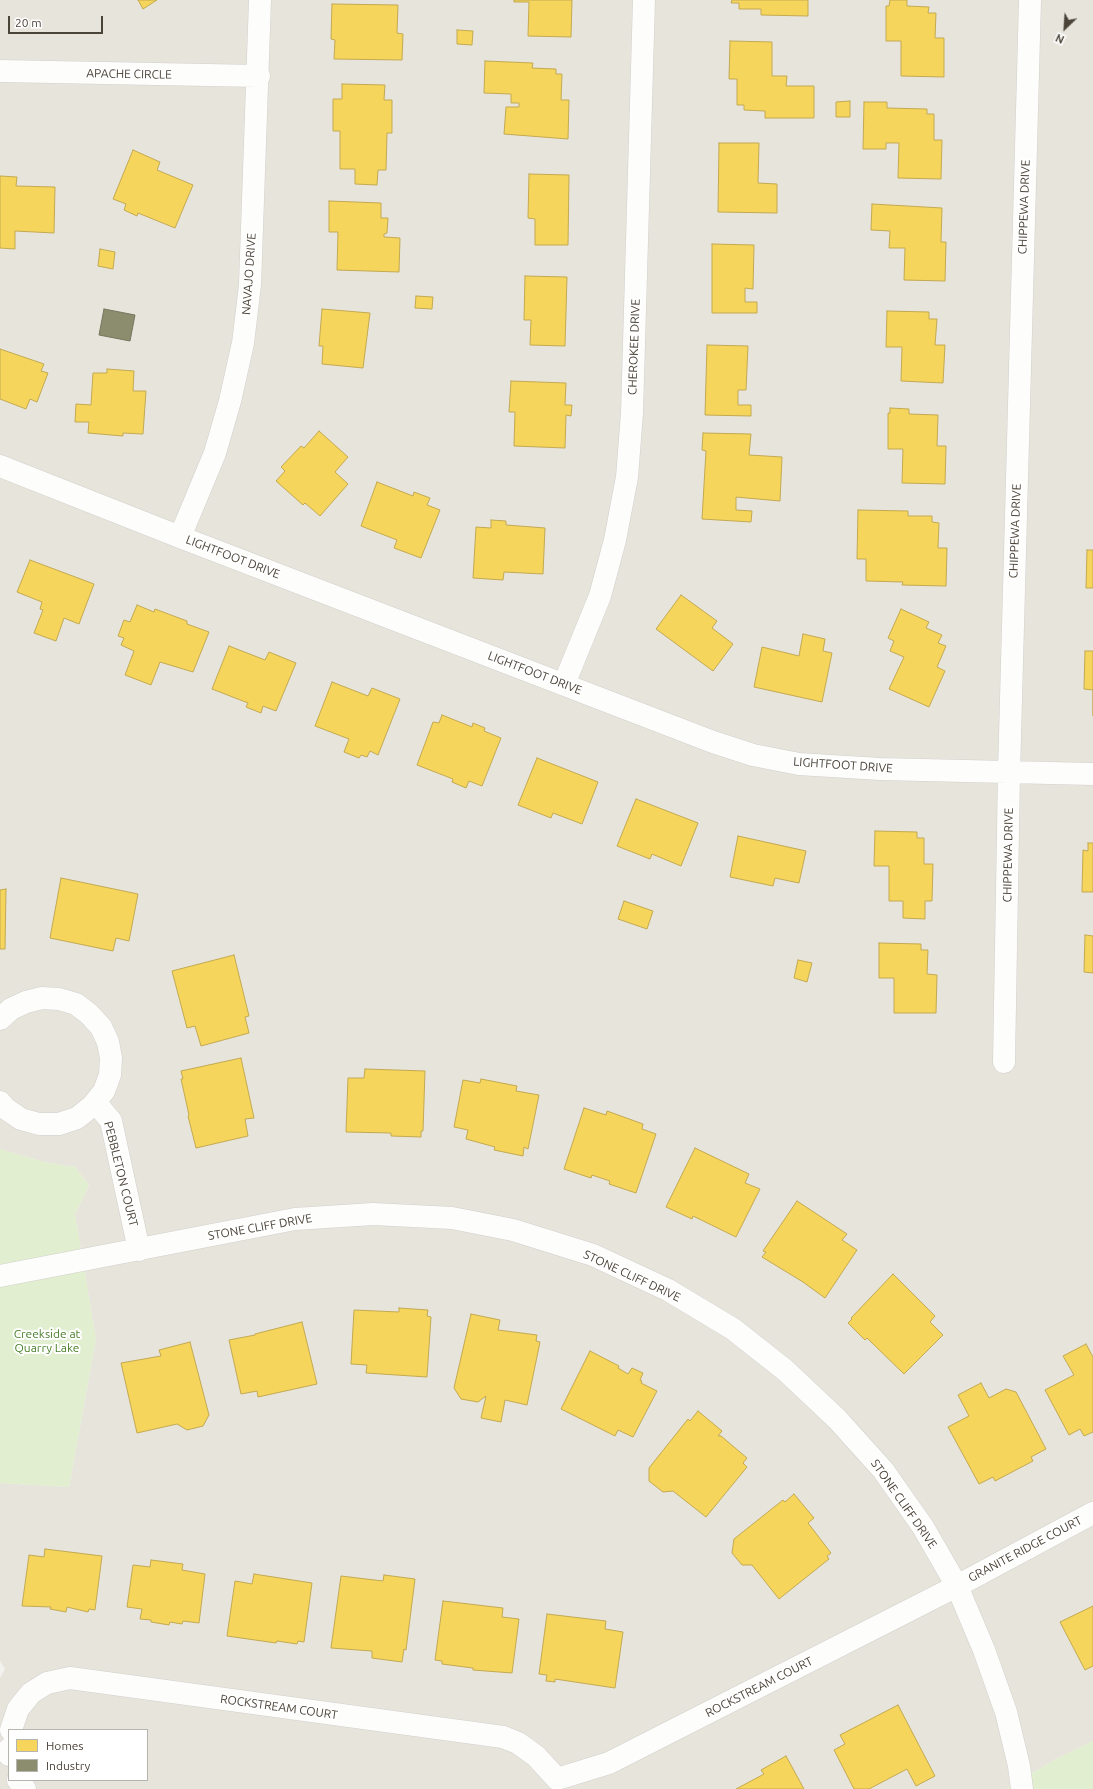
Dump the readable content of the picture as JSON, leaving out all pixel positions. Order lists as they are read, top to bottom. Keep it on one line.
{"streets":{"street":["APACHE CIRCLE","CHIPPEWA DRIVE","NAVAJO DRIVE","CHEROKEE DRIVE","LIGHTFOOT DRIVE","PEBBLETON COURT","STONE CLIFF DRIVE","GRANITE RIDGE COURT","ROCKSTREAM COURT"]},"crossings":[["APACHE CIRCLE","NAVAJO DRIVE"],["CHIPPEWA DRIVE","LIGHTFOOT DRIVE"],["NAVAJO DRIVE","LIGHTFOOT DRIVE"],["CHEROKEE DRIVE","LIGHTFOOT DRIVE"],["PEBBLETON COURT","STONE CLIFF DRIVE"],["STONE CLIFF DRIVE","GRANITE RIDGE COURT"],["STONE CLIFF DRIVE","ROCKSTREAM COURT"],["GRANITE RIDGE COURT","ROCKSTREAM COURT"]],"parks":["Creekside at Quarry Lake"],"legend":["Homes","Industry"],"scale_bar":"20 m","north":"bottom left"}
